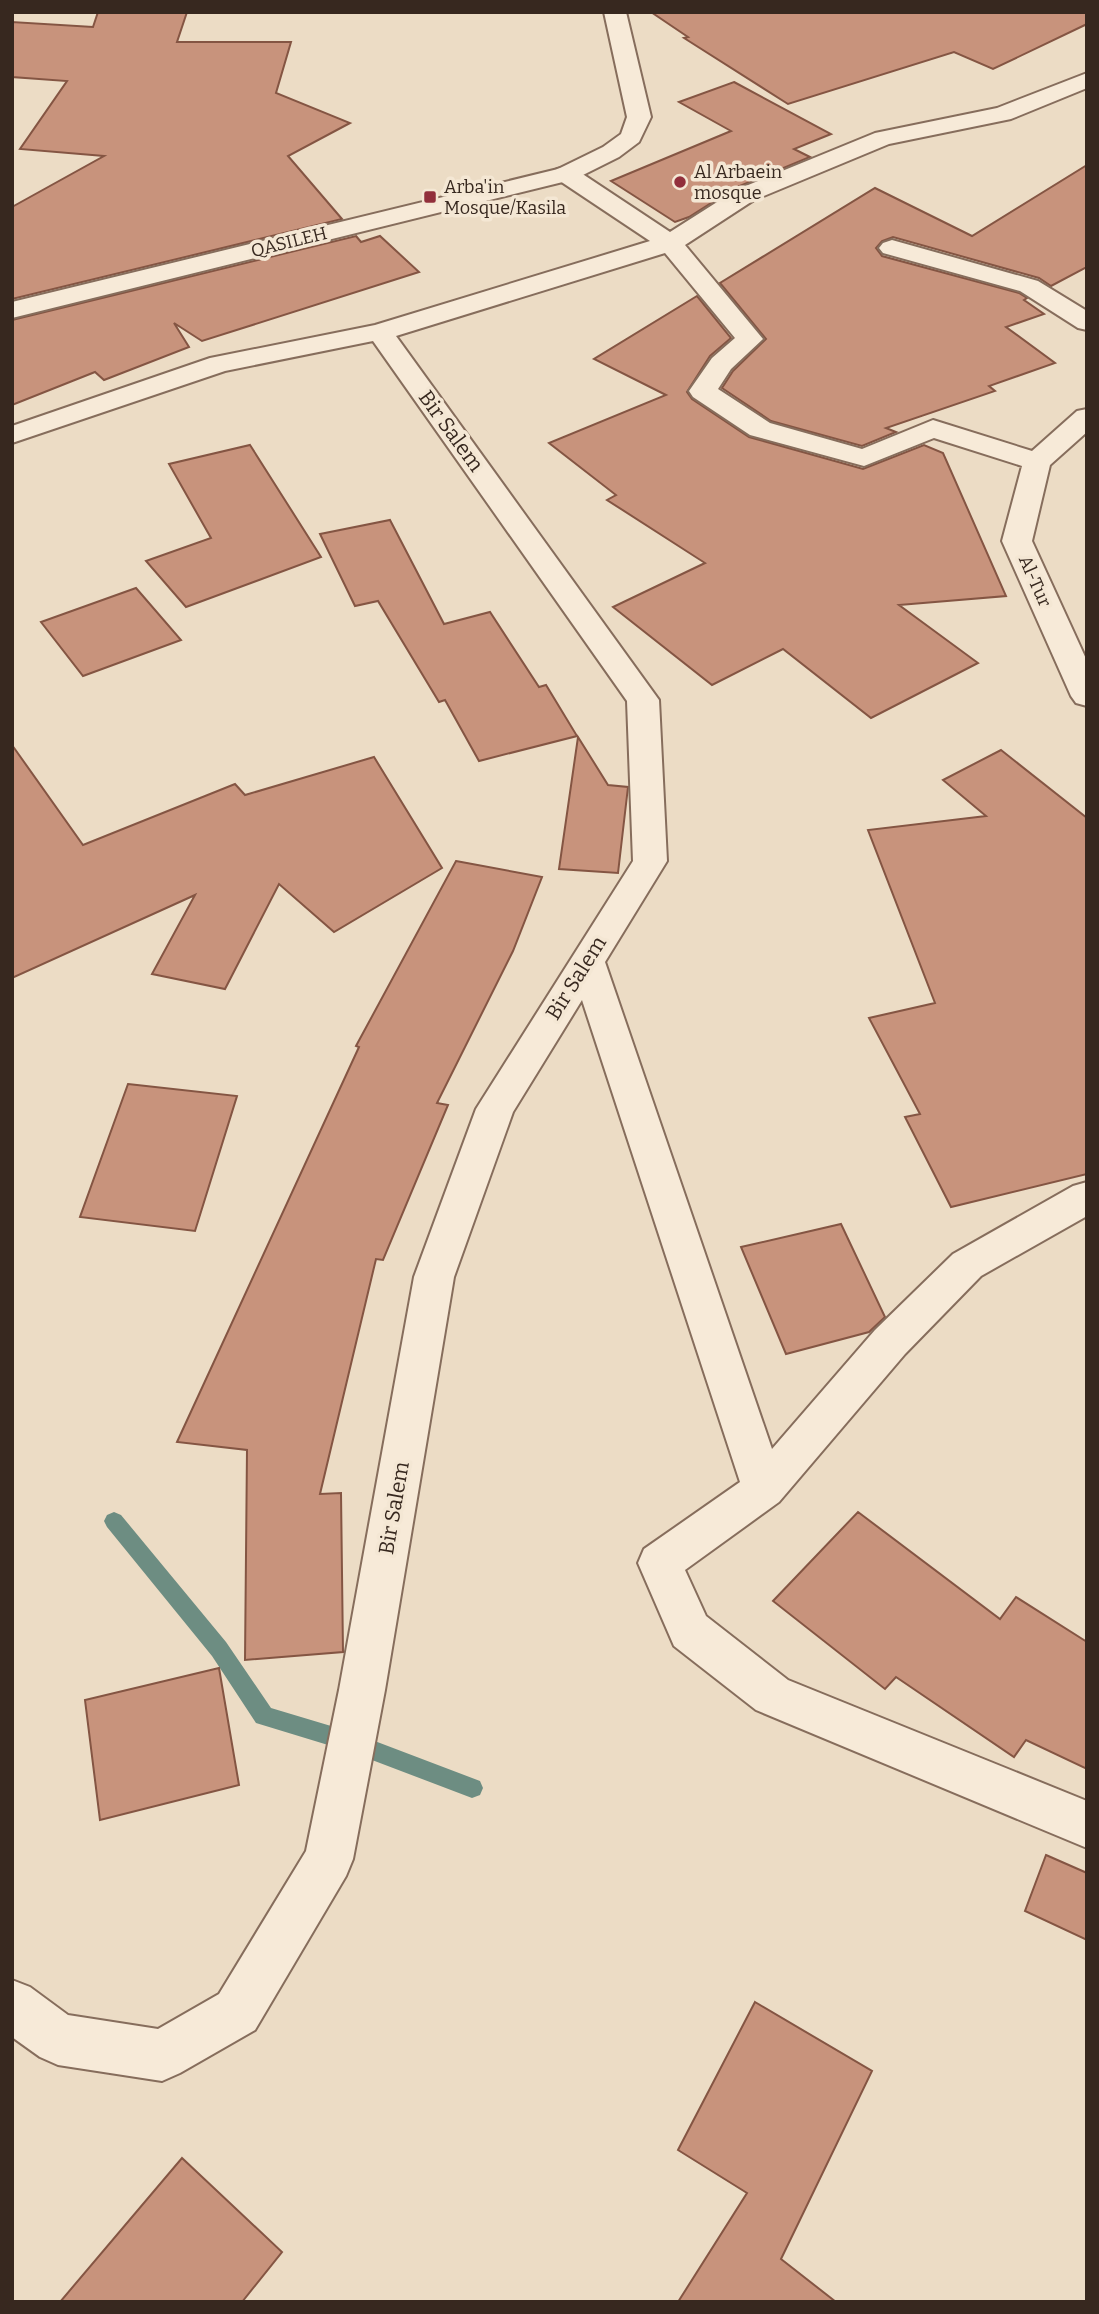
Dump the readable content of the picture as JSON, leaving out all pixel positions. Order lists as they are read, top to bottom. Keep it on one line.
{"streets":{"street":["QASILEH","Bir Salem","Al-Tur"]},"places":{"other":["Al Arbaein mosque"],"transit":["Arba'in Mosque/Kasila"]}}
